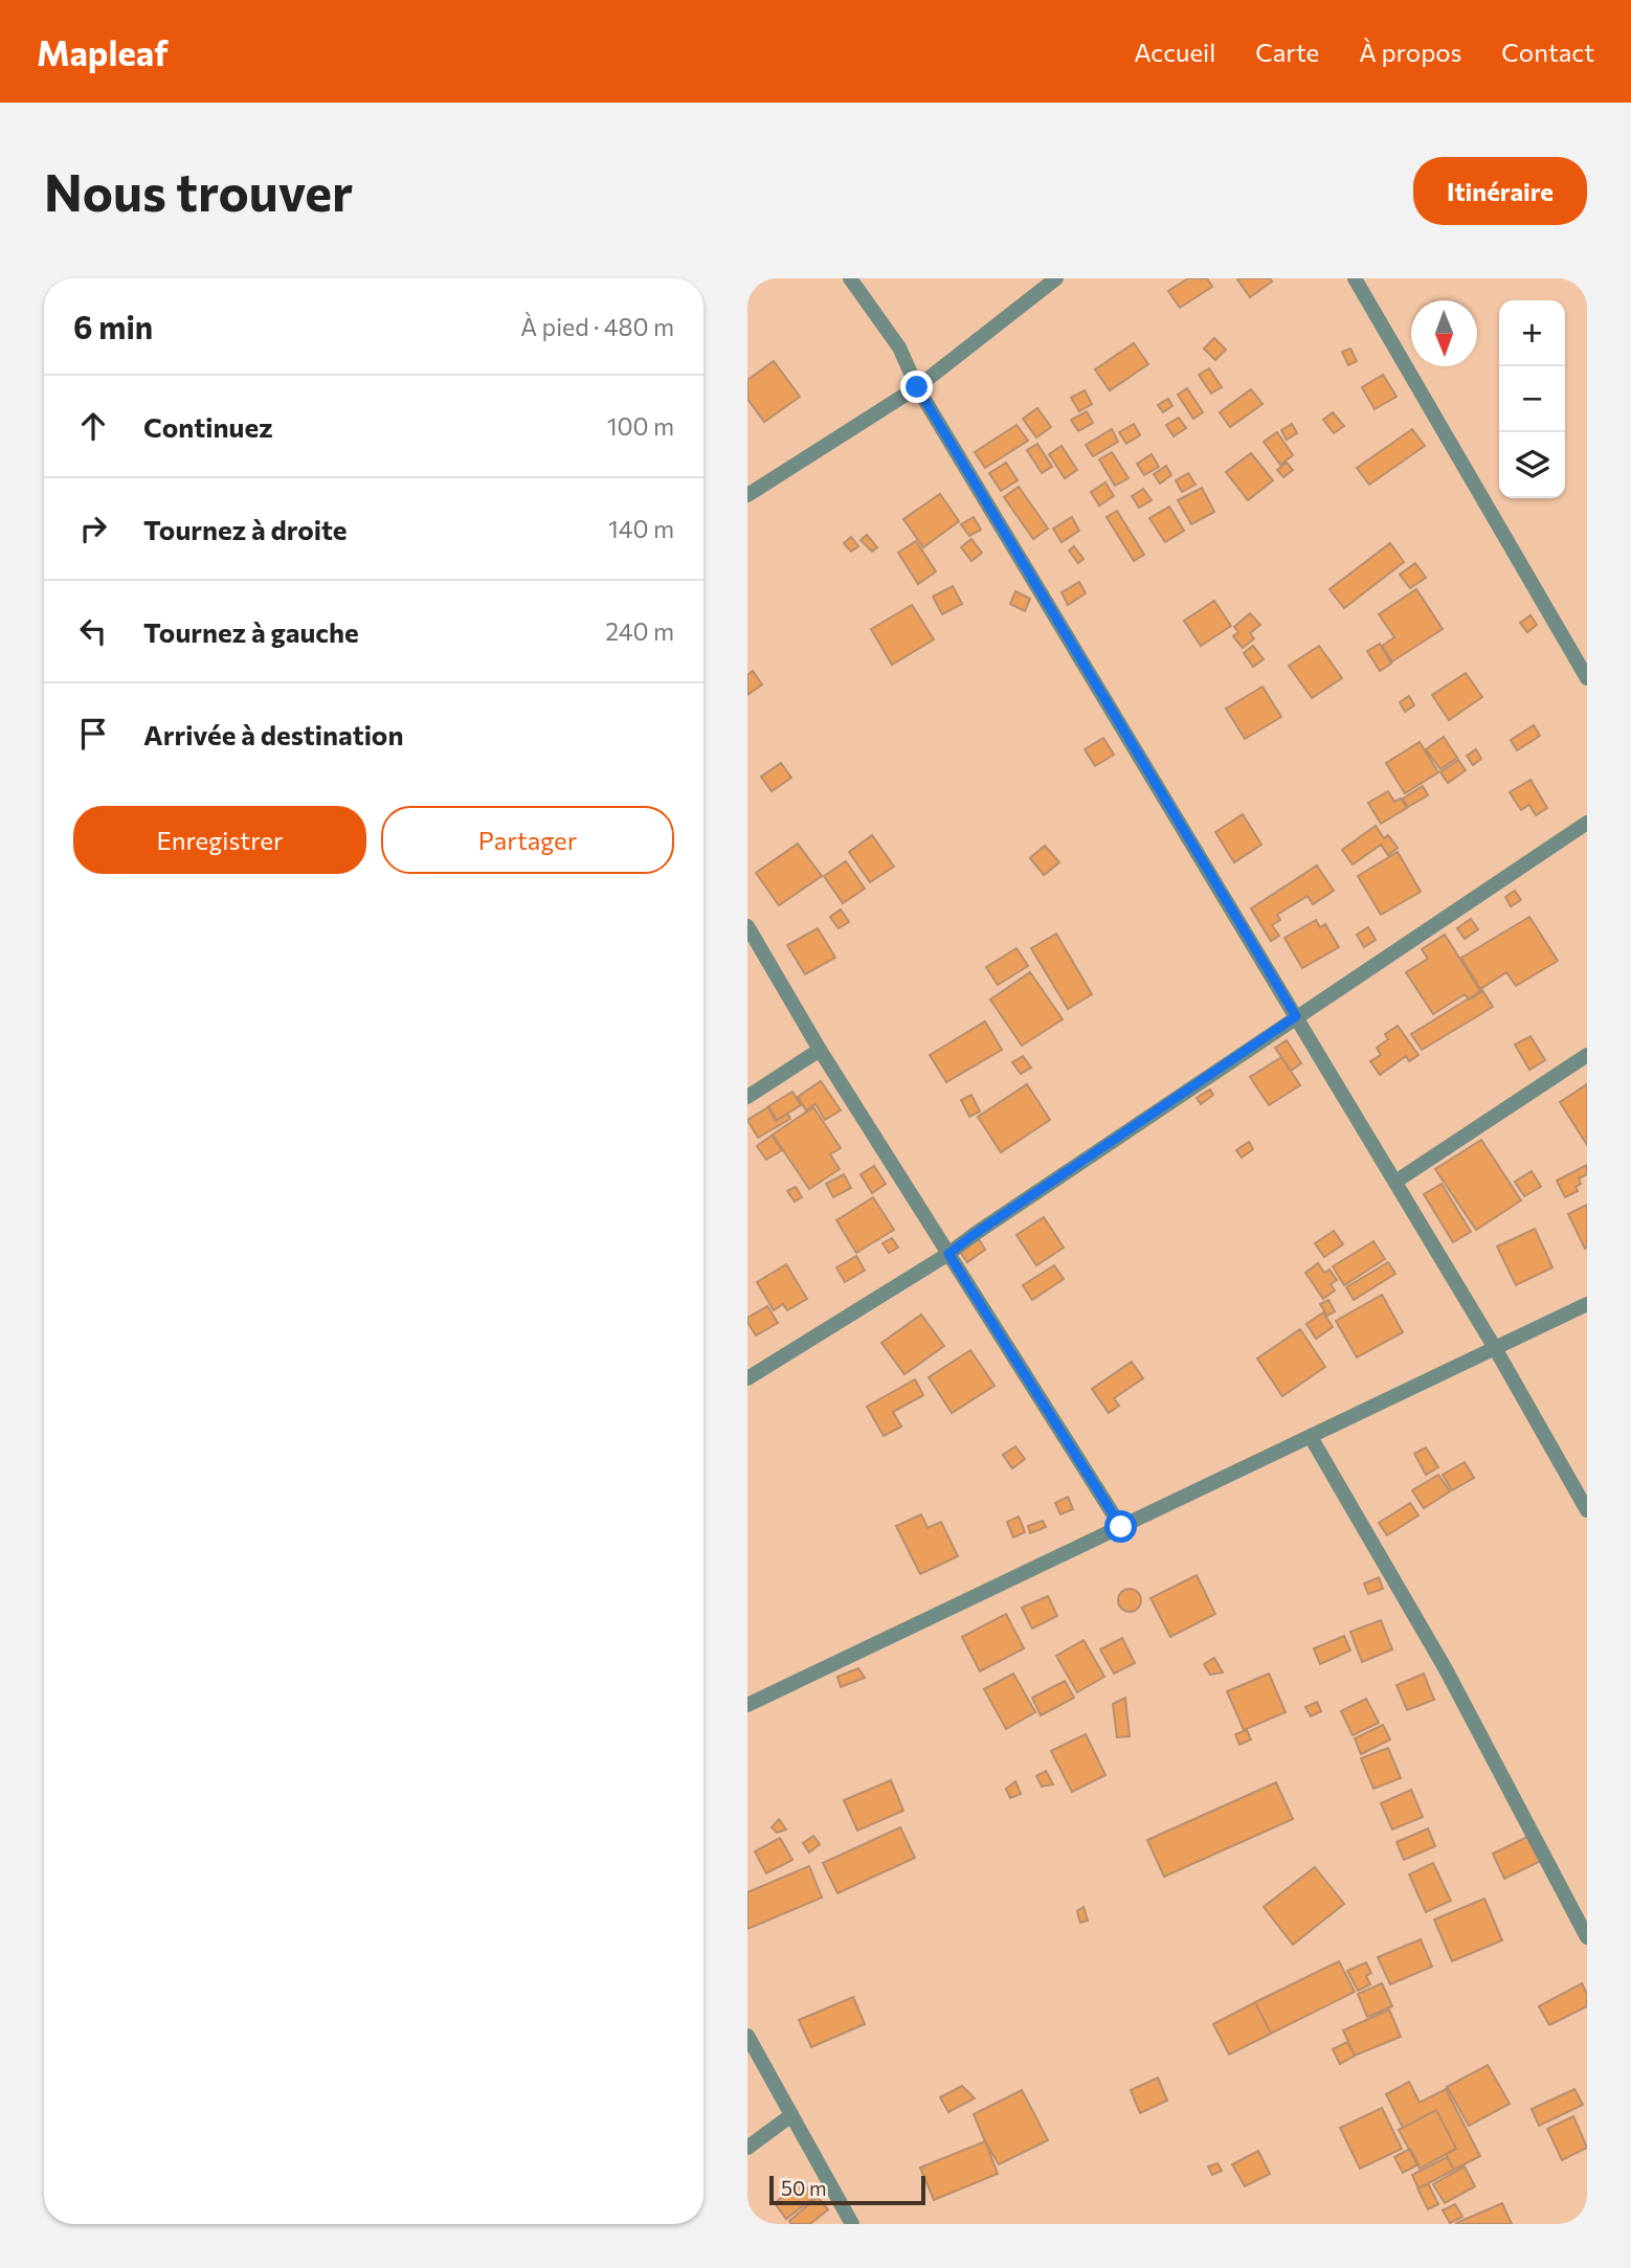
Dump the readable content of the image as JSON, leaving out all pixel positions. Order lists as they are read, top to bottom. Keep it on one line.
{"scale_bar":"50 m","north":"bottom","page":{"header":"Mapleaf","nav":["Accueil","Carte","À propos","Contact"],"buttons":["Itinéraire",["Enregistrer","Partager"]],"title":"Nous trouver","heading":["6 min","À pied · 480 m"],"map_buttons":["+","−"],"list":[["Continuez","100 m"],["Tournez à droite","140 m"],["Tournez à gauche","240 m"],"Arrivée à destination"],"scale":"50 m"}}
